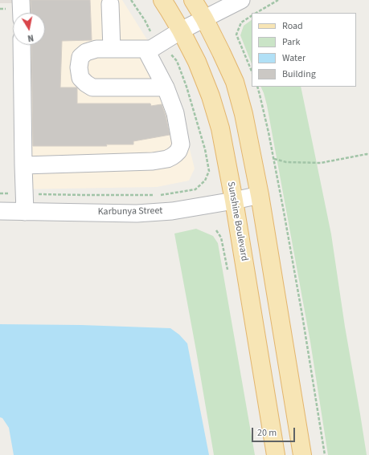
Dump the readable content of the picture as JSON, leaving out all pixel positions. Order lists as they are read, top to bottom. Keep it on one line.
{"streets":{"main road":["Sunshine Boulevard"],"street":["Karbunya Street"]},"crossings":[["Karbunya Street","Sunshine Boulevard"]],"legend":["Road","Park","Water","Building"],"scale_bar":"20 m","north":"bottom"}
